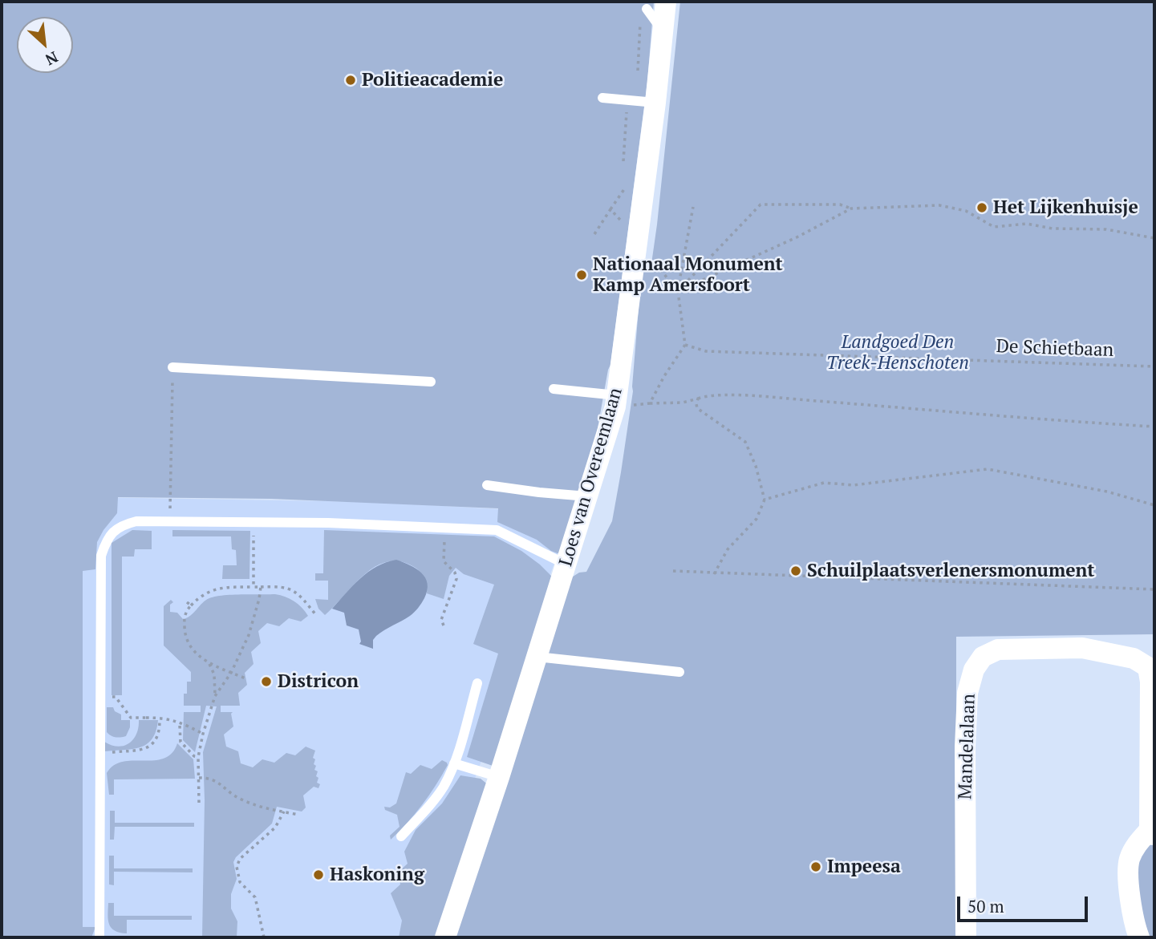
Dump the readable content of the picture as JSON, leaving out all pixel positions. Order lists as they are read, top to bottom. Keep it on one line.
{"streets":{"street":["Loes van Overeemlaan","Mandelalaan"],"path":["De Schietbaan"]},"parks":["Landgoed Den Treek-Henschoten"],"places":["Politieacademie","Het Lijkenhuisje","Nationaal Monument Kamp Amersfoort","Schuilplaatsverlenersmonument","Districon","Impeesa","Haskoning"],"scale_bar":"50 m","north":"bottom right"}
